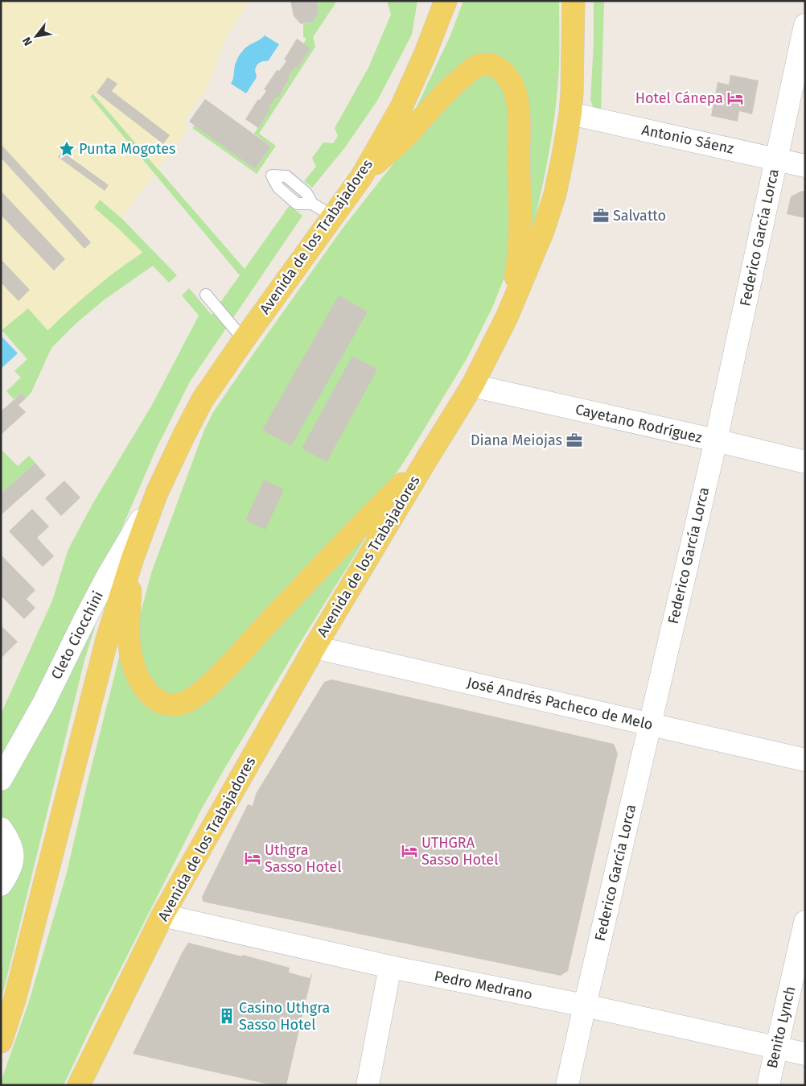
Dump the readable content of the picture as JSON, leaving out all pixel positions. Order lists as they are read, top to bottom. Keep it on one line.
{"streets":{"main road":["Avenida de los Trabajadores"],"street":["Antonio Sáenz","Federico García Lorca","Cayetano Rodríguez","Cleto Ciocchini","José Andrés Pacheco de Melo","Pedro Medrano","Benito Lynch"]},"crossings":[["Antonio Sáenz","Avenida de los Trabajadores"],["Antonio Sáenz","Federico García Lorca"],["Avenida de los Trabajadores","Cayetano Rodríguez"],["Avenida de los Trabajadores","Cleto Ciocchini"],["Avenida de los Trabajadores","José Andrés Pacheco de Melo"],["Avenida de los Trabajadores","Pedro Medrano"],["Federico García Lorca","Cayetano Rodríguez"],["Federico García Lorca","José Andrés Pacheco de Melo"],["Federico García Lorca","Pedro Medrano"],["Pedro Medrano","Benito Lynch"]],"places":{"hotel":["Hotel Cánepa","UTHGRA Sasso Hotel","Uthgra Sasso Hotel"],"place":["Punta Mogotes"],"office":["Salvatto","Diana Meiojas"],"building":["Casino Uthgra Sasso Hotel"]},"north":"bottom left"}
